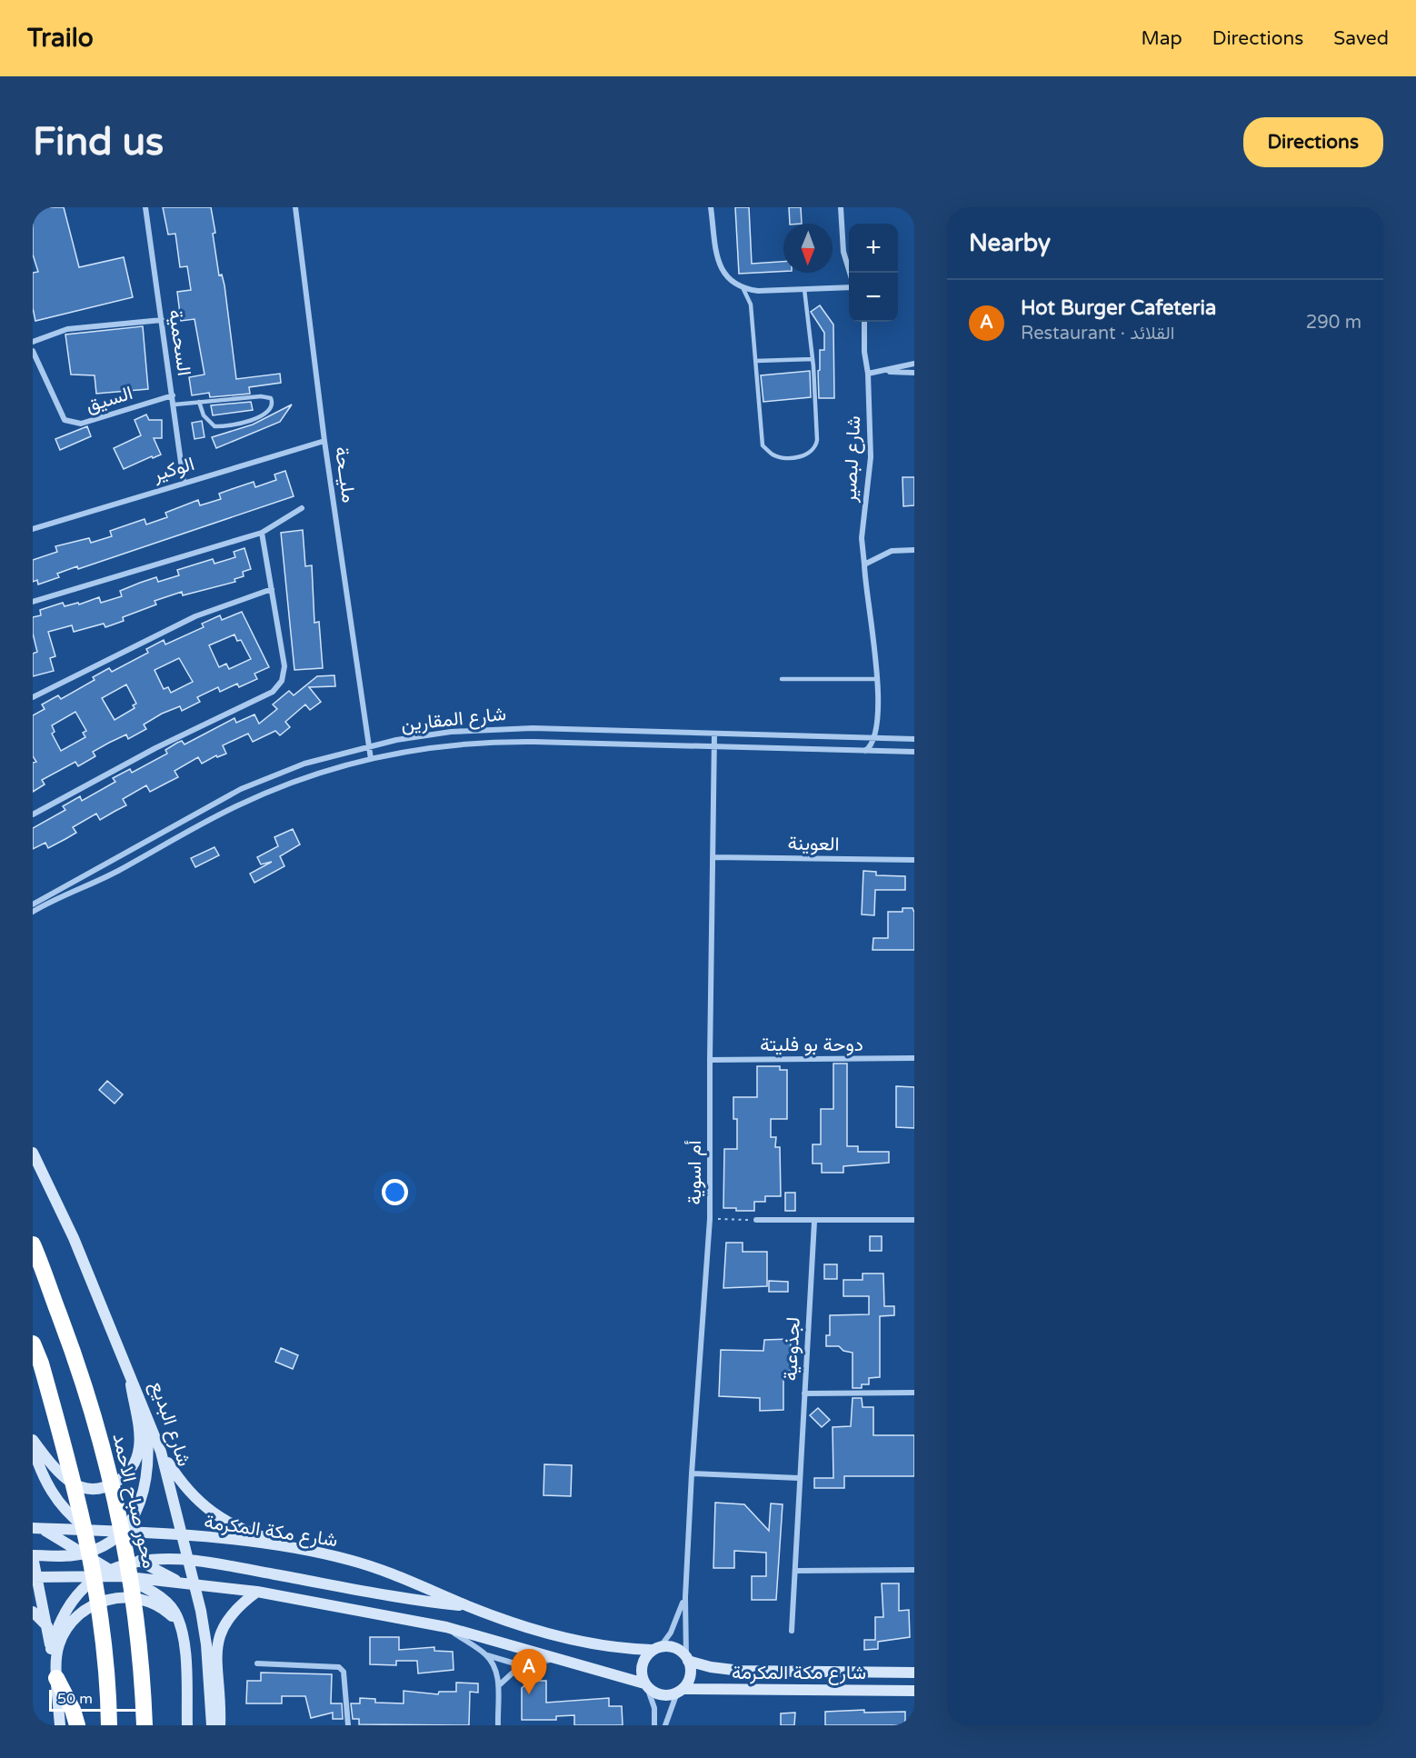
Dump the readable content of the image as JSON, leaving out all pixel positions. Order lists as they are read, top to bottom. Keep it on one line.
{"streets":{"highway":["محور صباح الاحمد"],"main road":["شارع البديع","شارع مكة المكرمة"],"street":["السحمية","السيق","شارع لبصير","الوكير","مليــحة","شارع المقارين","العوينة","دوحة بو فليتة","أم اسوية","لجذوعية"]},"crossings":[["السحمية","السيق"],["السحمية","الوكير"],["شارع لبصير","شارع المقارين"],["الوكير","مليــحة"],["مليــحة","شارع المقارين"],["شارع المقارين","أم اسوية"],["العوينة","أم اسوية"],["دوحة بو فليتة","أم اسوية"],["أم اسوية","شارع مكة المكرمة"],["شارع البديع","شارع مكة المكرمة"]],"scale_bar":"50 m","north":"bottom","page":{"header":"Trailo","nav":["Map","Directions","Saved"],"buttons":"Directions","title":"Find us","heading":"Nearby","map_buttons":["+","−"],"list":[{"mark":"A","name":"Hot Burger Cafeteria","note":"Restaurant · القلائد","value":"290 m"}],"pins":"A","scale":"50 m"}}
